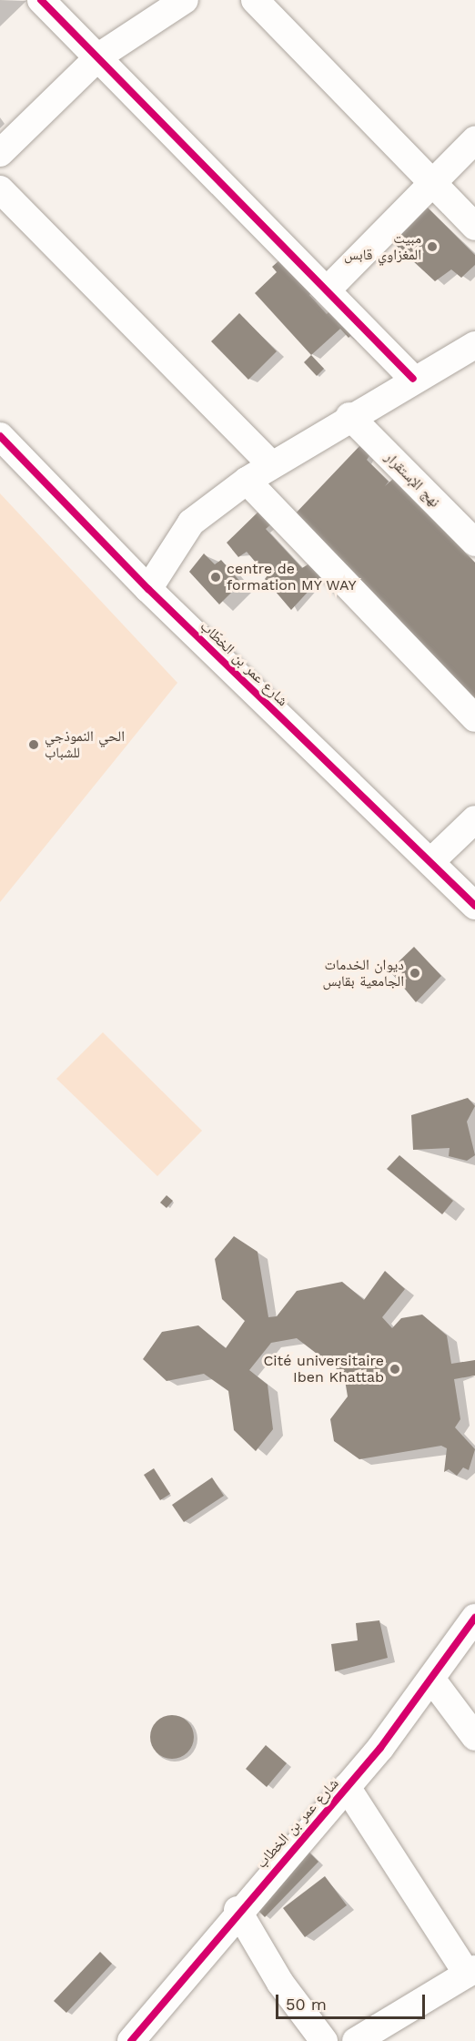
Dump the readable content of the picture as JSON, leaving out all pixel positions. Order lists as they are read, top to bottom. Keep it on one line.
{"streets":{"street":["نهج الإستقرار","شارع عمر بن الخطّاب","شارع عمر بن الخطاب"]},"places":["مبيت المغزاوي قابس","centre de formation MY WAY","الحي النموذجي للشباب","ديوان الخدمات الجامعية بقابس","Cité universitaire Iben Khattab"],"scale_bar":"50 m"}
